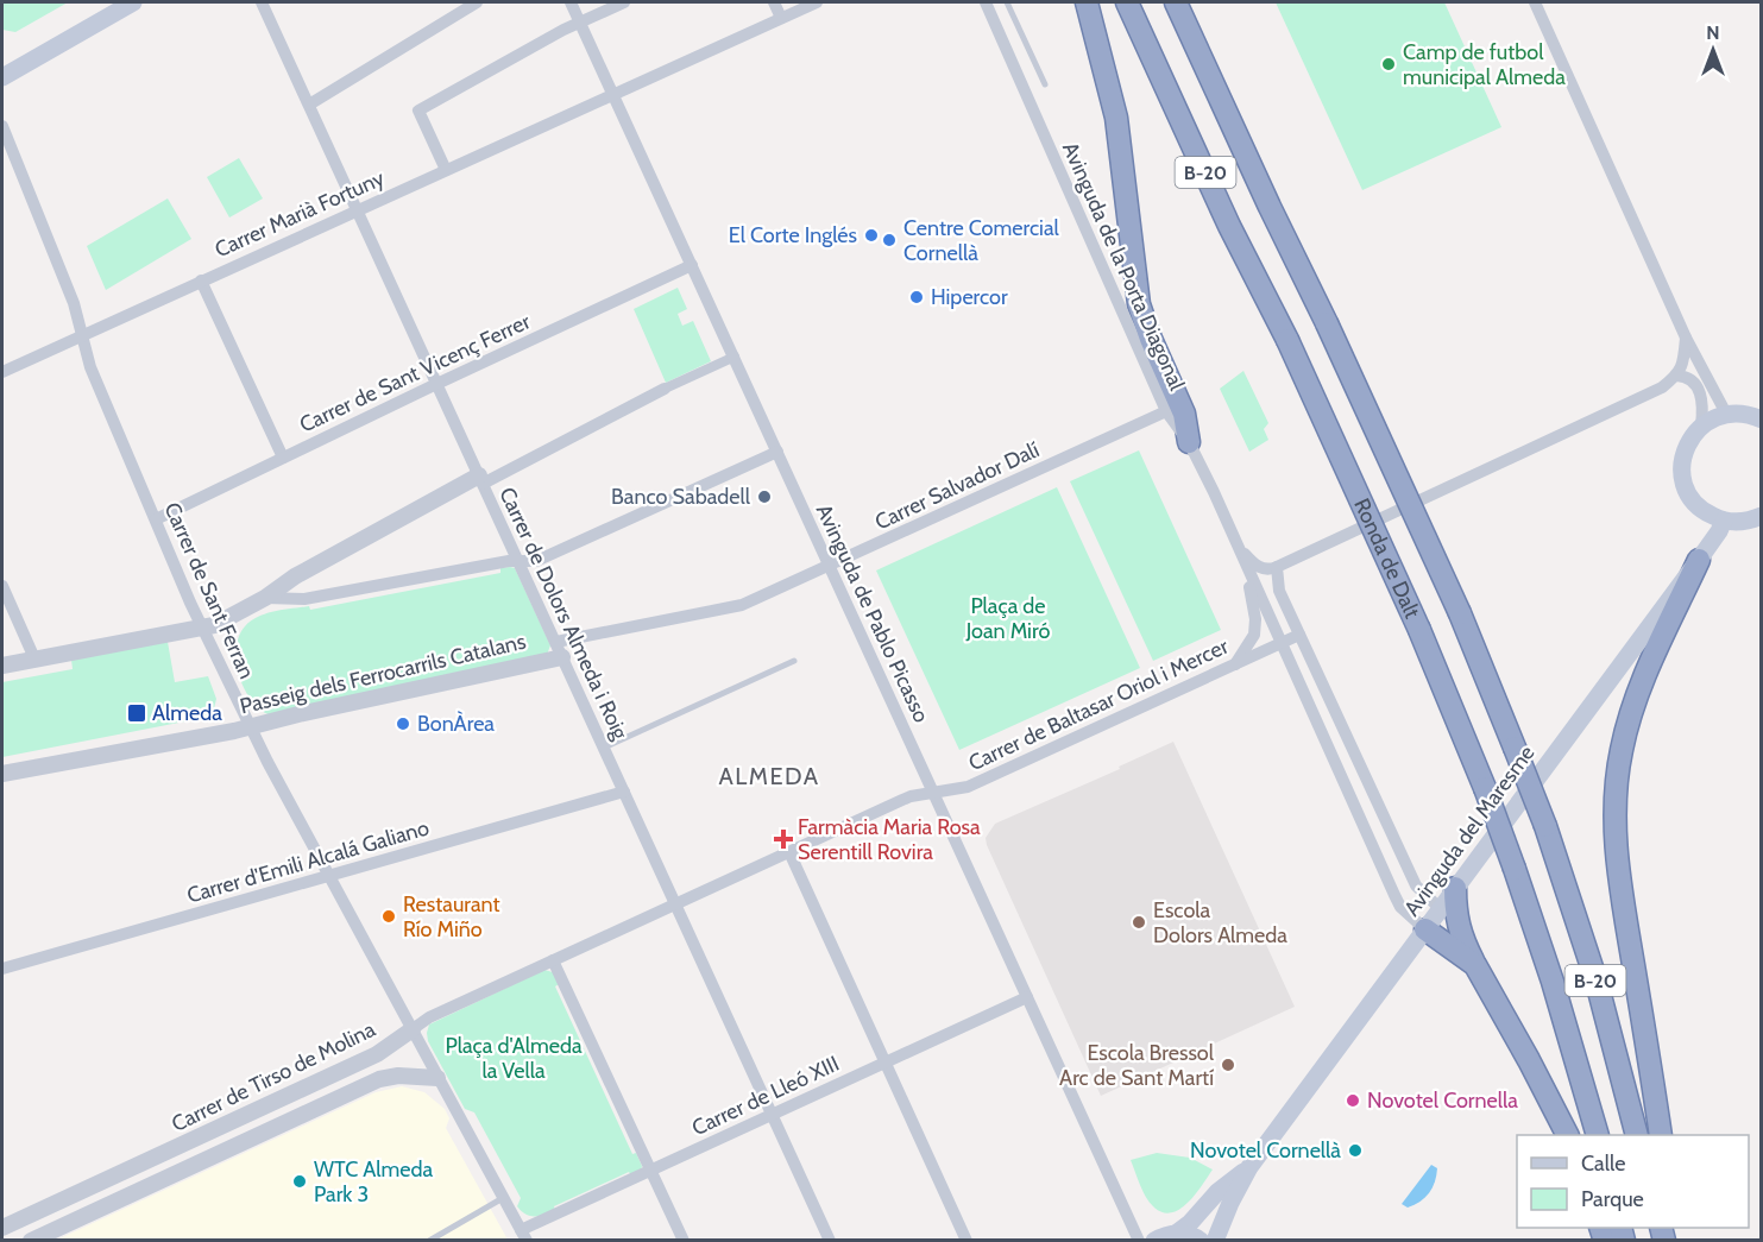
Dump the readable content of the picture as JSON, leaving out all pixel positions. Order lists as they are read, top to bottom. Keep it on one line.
{"streets":{"highway":["B-20","Ronda de Dalt"],"main road":["Avinguda del Maresme"],"street":["Carrer Marià Fortuny","Avinguda de la Porta Diagonal","Carrer de Sant Vicenç Ferrer","Carrer Salvador Dalí","Carrer de Sant Ferran","Carrer de Dolors Almeda i Roig","Avinguda de Pablo Picasso","Passeig dels Ferrocarrils Catalans","Carrer de Baltasar Oriol i Mercer","Carrer d'Emili Alcalá Galiano","Carrer de Tirso de Molina","Carrer de Lleó XIII"]},"crossings":[["Carrer Marià Fortuny","Carrer de Sant Ferran"],["Carrer Marià Fortuny","Carrer de Dolors Almeda i Roig"],["Carrer Marià Fortuny","Avinguda de Pablo Picasso"],["Avinguda de la Porta Diagonal","Carrer Salvador Dalí"],["Avinguda de la Porta Diagonal","Carrer de Baltasar Oriol i Mercer"],["Avinguda de la Porta Diagonal","Avinguda del Maresme"],["Carrer de Sant Vicenç Ferrer","Carrer de Sant Ferran"],["Carrer de Sant Vicenç Ferrer","Carrer de Dolors Almeda i Roig"],["Carrer de Sant Vicenç Ferrer","Avinguda de Pablo Picasso"],["Carrer Salvador Dalí","Carrer de Dolors Almeda i Roig"],["Carrer Salvador Dalí","Avinguda de Pablo Picasso"],["Carrer Salvador Dalí","Passeig dels Ferrocarrils Catalans"],["Carrer de Sant Ferran","Passeig dels Ferrocarrils Catalans"],["Carrer de Sant Ferran","Carrer d'Emili Alcalá Galiano"],["Carrer de Sant Ferran","Carrer de Tirso de Molina"],["Carrer de Sant Ferran","Carrer de Lleó XIII"],["Carrer de Dolors Almeda i Roig","Passeig dels Ferrocarrils Catalans"],["Carrer de Dolors Almeda i Roig","Carrer de Baltasar Oriol i Mercer"],["Carrer de Dolors Almeda i Roig","Carrer d'Emili Alcalá Galiano"],["Carrer de Dolors Almeda i Roig","Carrer de Tirso de Molina"],["Carrer de Dolors Almeda i Roig","Carrer de Lleó XIII"],["Avinguda de Pablo Picasso","Carrer de Baltasar Oriol i Mercer"],["Avinguda de Pablo Picasso","Carrer de Lleó XIII"],["Carrer de Baltasar Oriol i Mercer","Carrer de Tirso de Molina"]],"districts":["ALMEDA"],"parks":["Plaça de Joan Miró","Plaça d'Almeda la Vella"],"places":{"other":["Camp de futbol municipal Almeda","El Corte Inglés","Centre Comercial Cornellà","Hipercor","Banco Sabadell","BonÀrea","Restaurant Río Miño","Escola Dolors Almeda","Escola Bressol Arc de Sant Martí","Novotel Cornella","Novotel Cornellà","WTC Almeda Park 3"],"transit":["Almeda"],"health":["Farmàcia Maria Rosa Serentill Rovira"]},"legend":["Calle","Parque"],"north":"top"}
